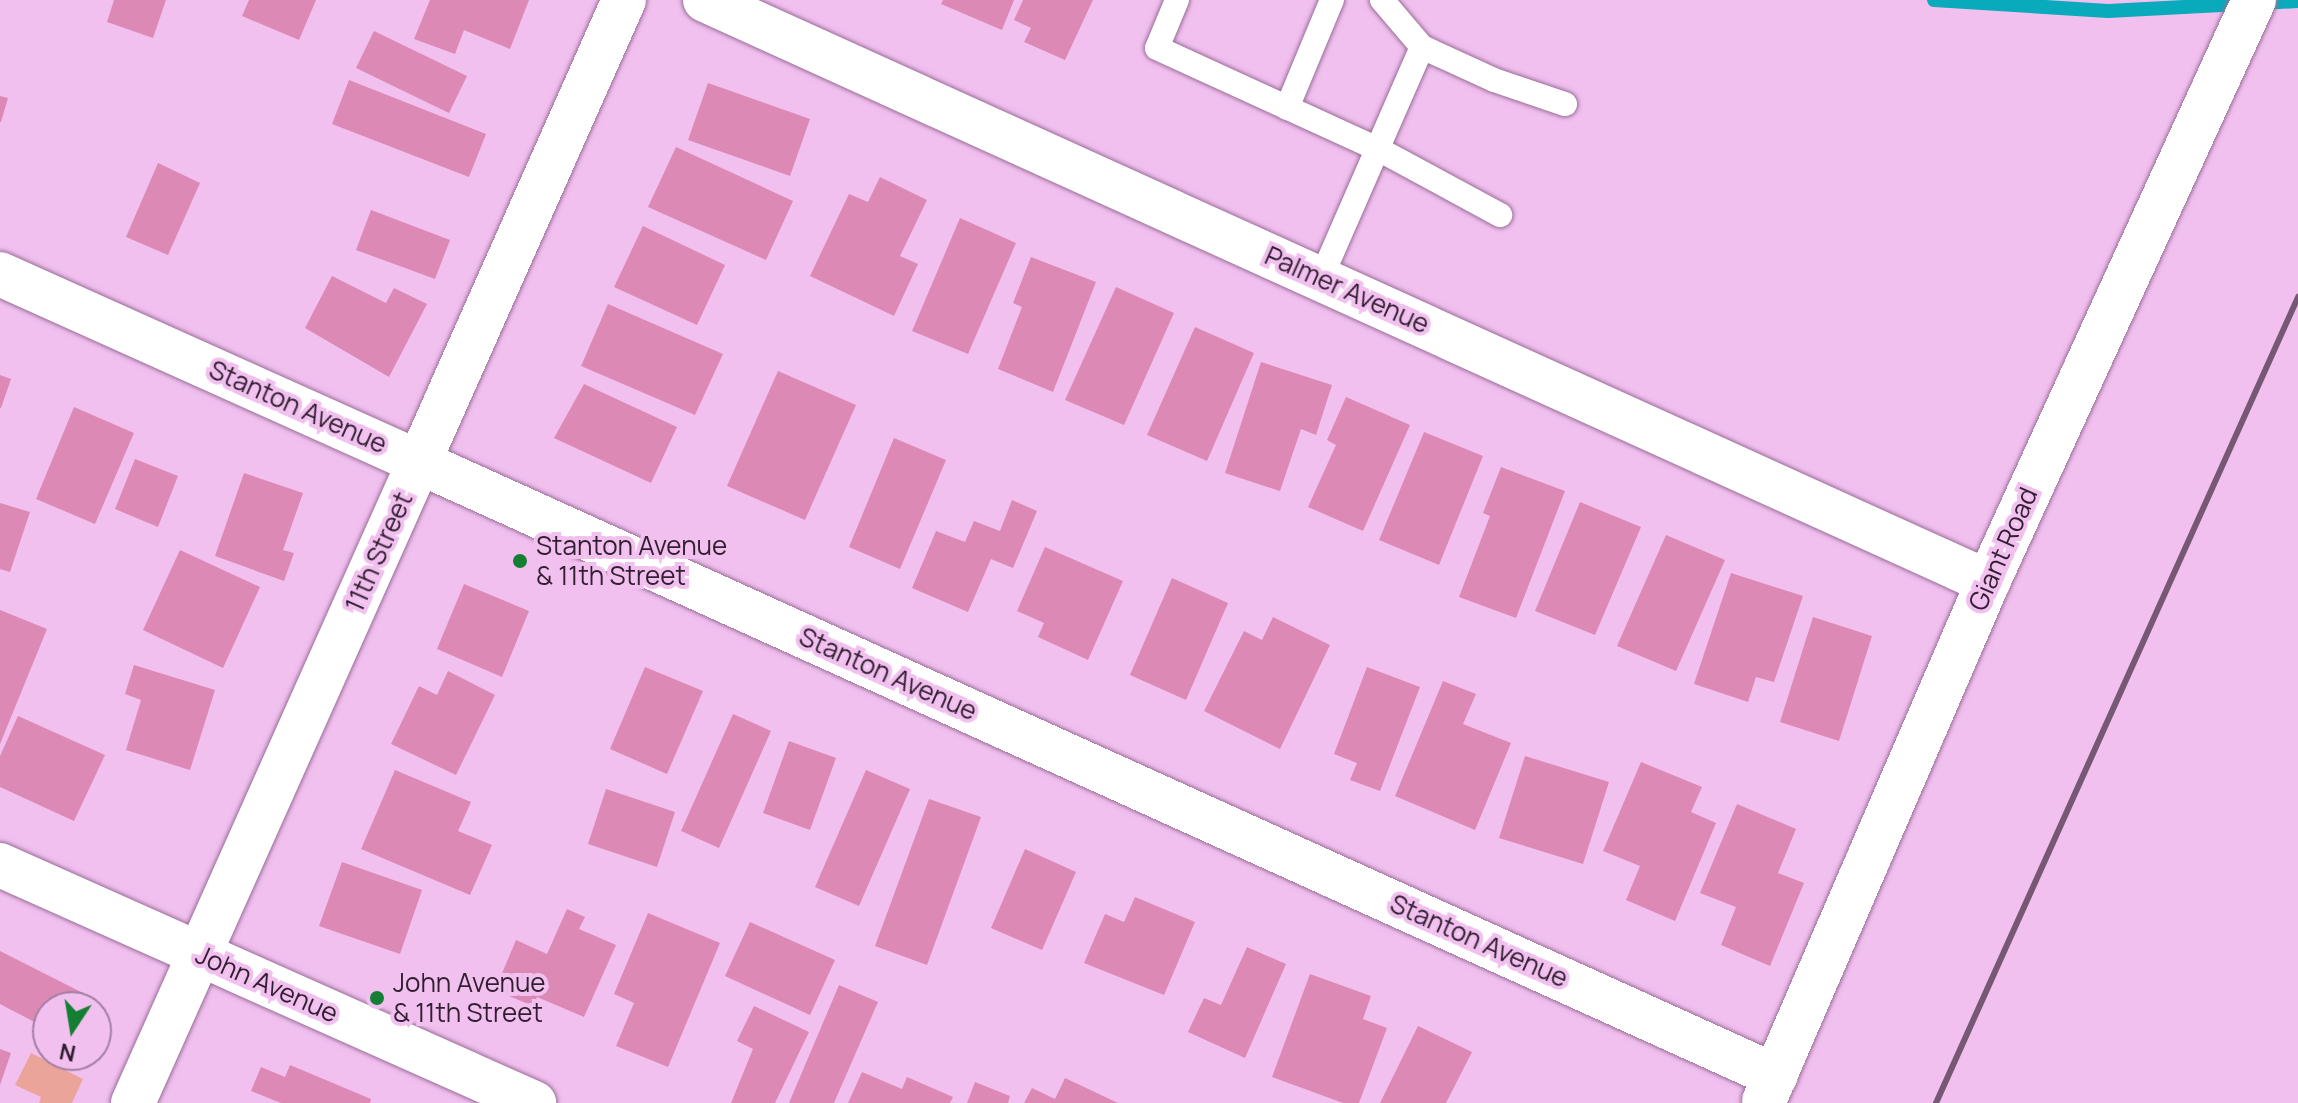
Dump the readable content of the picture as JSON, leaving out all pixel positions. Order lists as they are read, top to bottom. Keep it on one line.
{"streets":{"street":["Palmer Avenue","Stanton Avenue","Giant Road","11th Street","John Avenue"]},"crossings":[["Palmer Avenue","Giant Road"],["Stanton Avenue","Giant Road"],["Stanton Avenue","11th Street"],["11th Street","John Avenue"]],"places":["Stanton Avenue & 11th Street","John Avenue & 11th Street"],"north":"bottom"}
